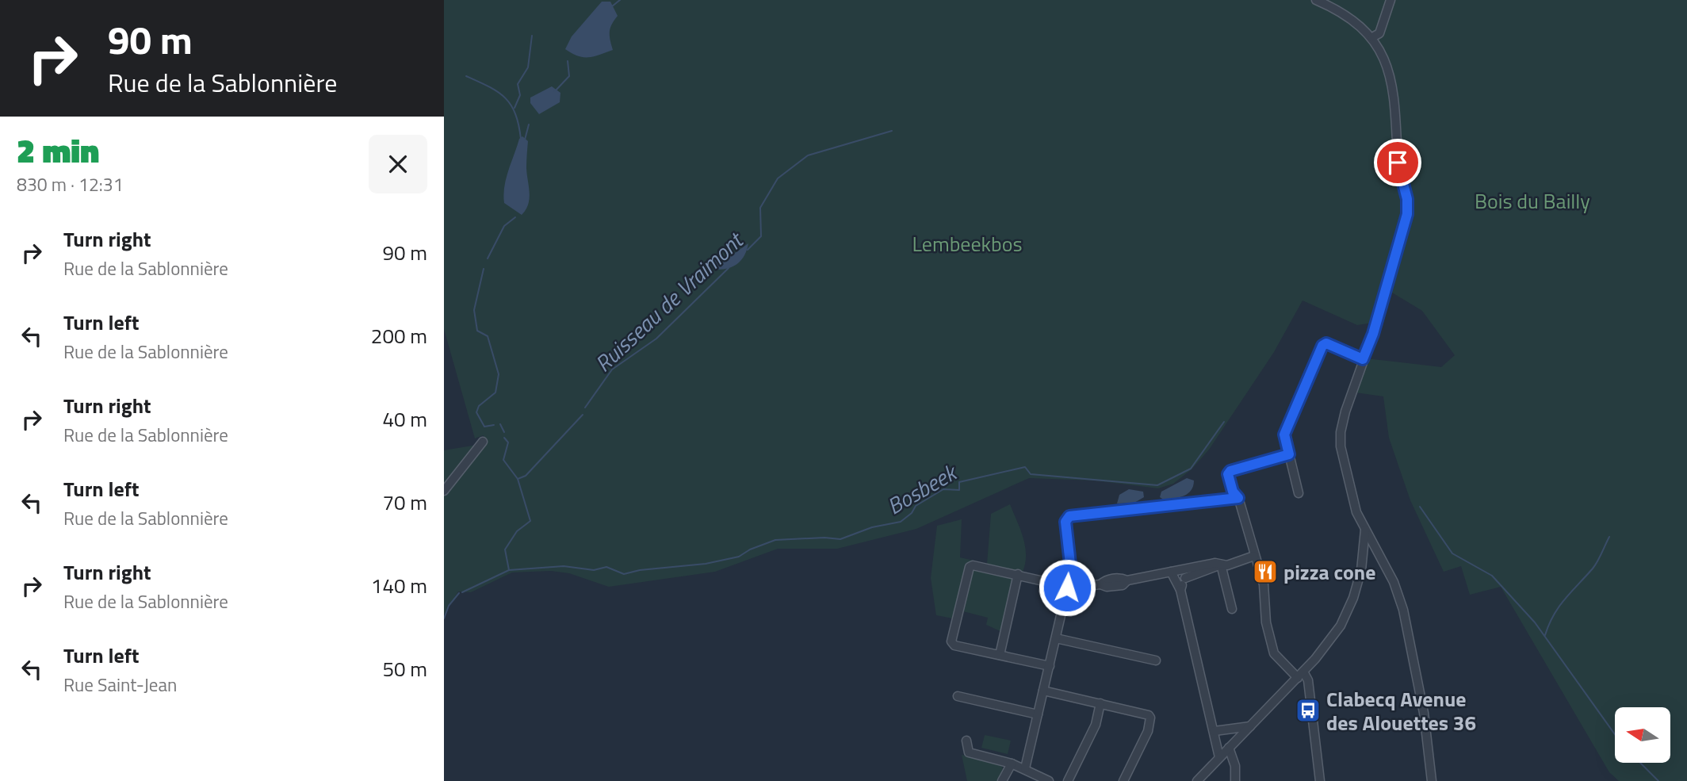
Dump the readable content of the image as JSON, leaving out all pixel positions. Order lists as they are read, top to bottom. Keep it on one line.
{"water":["Ruisseau de Vraimont","Bosbeek"],"parks":["Bois du Bailly","Lembeekbos"],"places":{"restaurant":["pizza cone"],"bus stop":["Clabecq Avenue des Alouettes 36"]},"north":"left","page":{"turn":["90 m","Rue de la Sablonnière"],"heading":["2 min","830 m · 12:31"],"list":[{"name":"Turn right","note":"Rue de la Sablonnière","value":"90 m"},{"name":"Turn left","note":"Rue de la Sablonnière","value":"200 m"},{"name":"Turn right","note":"Rue de la Sablonnière","value":"40 m"},{"name":"Turn left","note":"Rue de la Sablonnière","value":"70 m"},{"name":"Turn right","note":"Rue de la Sablonnière","value":"140 m"},{"name":"Turn left","note":"Rue Saint-Jean","value":"50 m"}]}}
